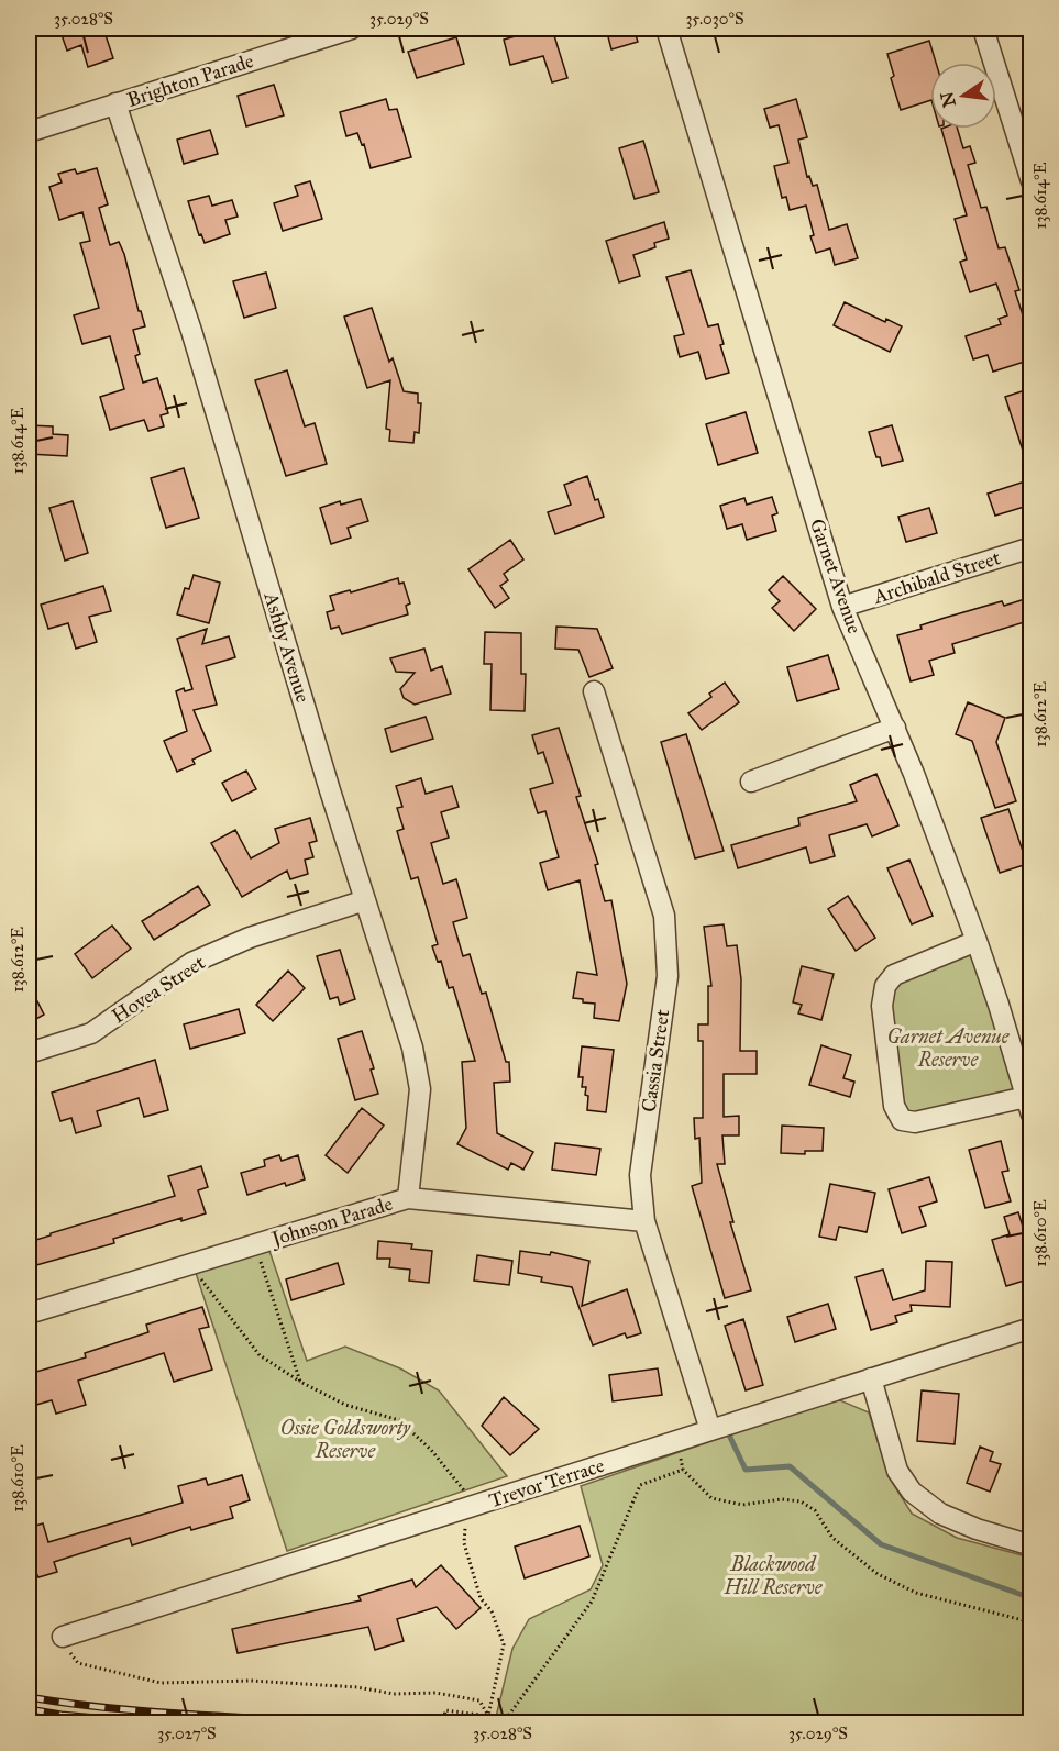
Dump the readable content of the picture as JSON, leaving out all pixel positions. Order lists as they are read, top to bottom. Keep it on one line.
{"streets":{"street":["Brighton Parade","Garnet Avenue","Archibald Street","Ashby Avenue","Hovea Street","Cassia Street","Johnson Parade","Trevor Terrace"]},"crossings":[["Brighton Parade","Ashby Avenue"],["Garnet Avenue","Archibald Street"],["Ashby Avenue","Hovea Street"],["Ashby Avenue","Johnson Parade"],["Cassia Street","Johnson Parade"],["Cassia Street","Trevor Terrace"]],"parks":["Garnet Avenue Reserve","Ossie Goldsworty Reserve","Blackwood Hill Reserve"],"north":"left","coordinates":["35.028°S","35.029°S","35.030°S","138.614°E","138.612°E","138.610°E","35.027°S"]}
